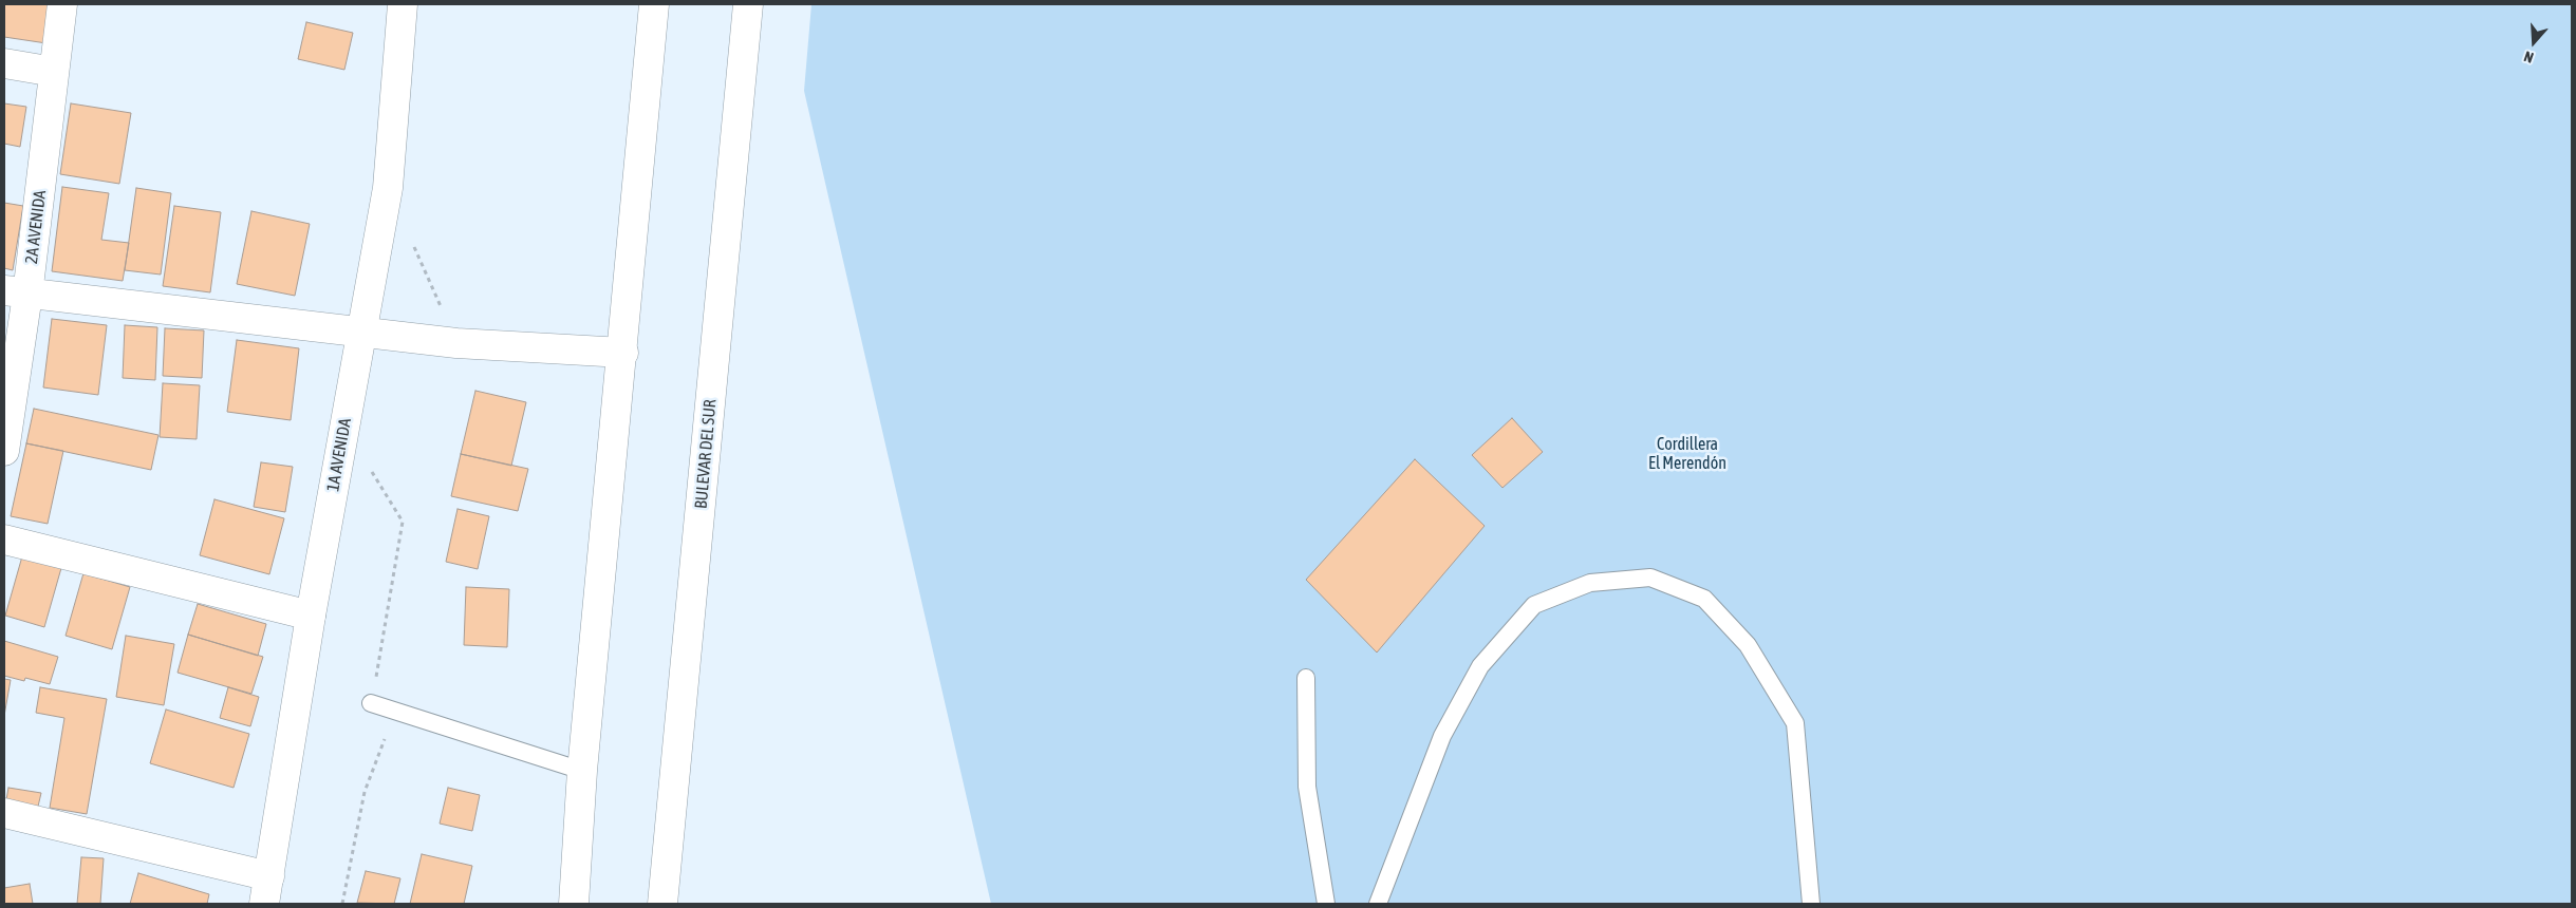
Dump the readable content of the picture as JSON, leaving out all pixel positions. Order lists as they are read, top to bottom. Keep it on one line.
{"streets":{"main road":["2A AVENIDA","BULEVAR DEL SUR","1A AVENIDA"]},"parks":["Cordillera El Merendón"],"north":"bottom"}
